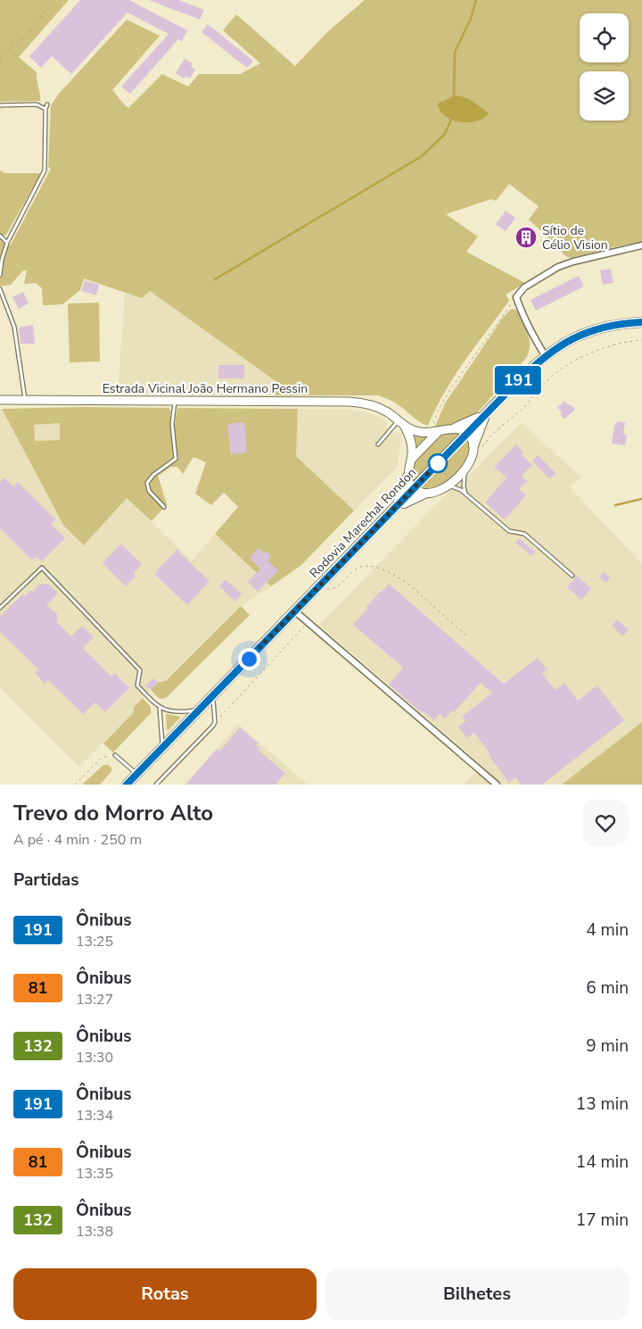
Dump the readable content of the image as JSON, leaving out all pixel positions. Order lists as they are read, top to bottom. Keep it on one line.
{"streets":{"main road":["Estrada Vicinal João Hermano Pessin","Rodovia Marechal Rondon"]},"places":{"building":["Sítio de Célio Vision"]},"lines":["bus line 191"],"page":{"on_map":"191","heading":[["Trevo do Morro Alto","A pé · 4 min · 250 m"],"Partidas"],"list":[{"mark":"191","name":"Ônibus","note":"13:25","value":"4 min"},{"mark":"81","name":"Ônibus","note":"13:27","value":"6 min"},{"mark":"132","name":"Ônibus","note":"13:30","value":"9 min"},{"mark":"191","name":"Ônibus","note":"13:34","value":"13 min"},{"mark":"81","name":"Ônibus","note":"13:35","value":"14 min"},{"mark":"132","name":"Ônibus","note":"13:38","value":"17 min"}],"buttons":["Rotas","Bilhetes"]}}
